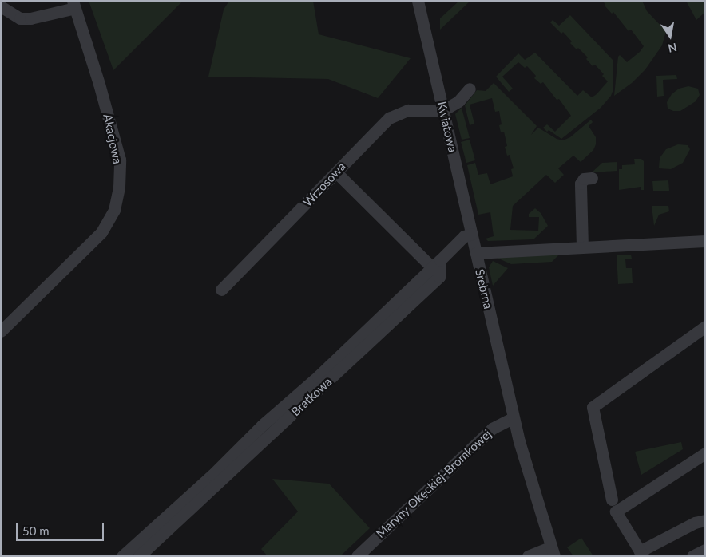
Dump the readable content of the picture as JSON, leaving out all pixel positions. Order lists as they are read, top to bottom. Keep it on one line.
{"streets":{"street":["Kwiatowa","Akacjowa","Wrzosowa","Srebrna","Bratkowa","Maryny Okęckiej-Bromkowej"]},"crossings":[["Kwiatowa","Wrzosowa"],["Kwiatowa","Srebrna"],["Srebrna","Maryny Okęckiej-Bromkowej"]],"scale_bar":"50 m","north":"bottom"}
